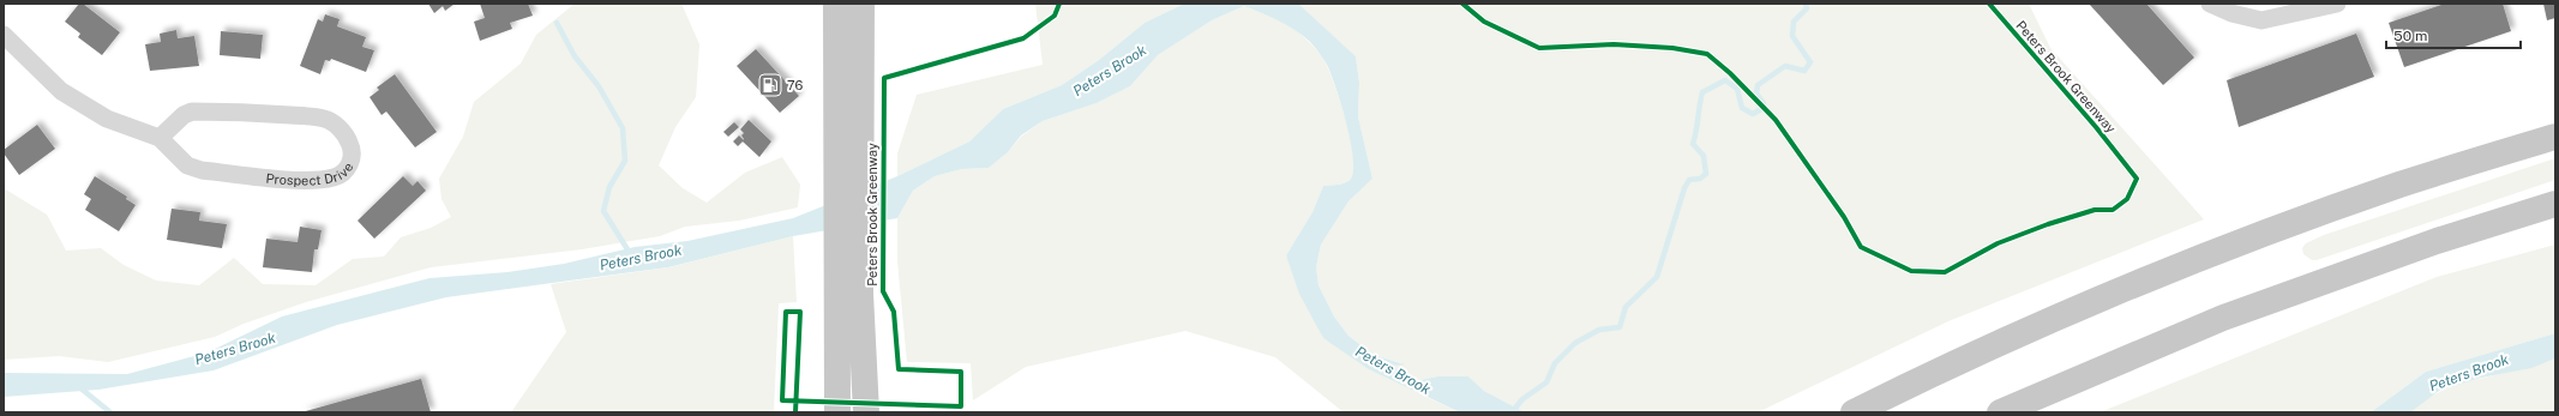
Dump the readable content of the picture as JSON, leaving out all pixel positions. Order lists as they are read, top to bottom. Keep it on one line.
{"streets":{"street":["Prospect Drive"],"cycle path":["Peters Brook Greenway"]},"water":["Peters Brook"],"places":{"fuel station":["76"]},"scale_bar":"50 m"}
